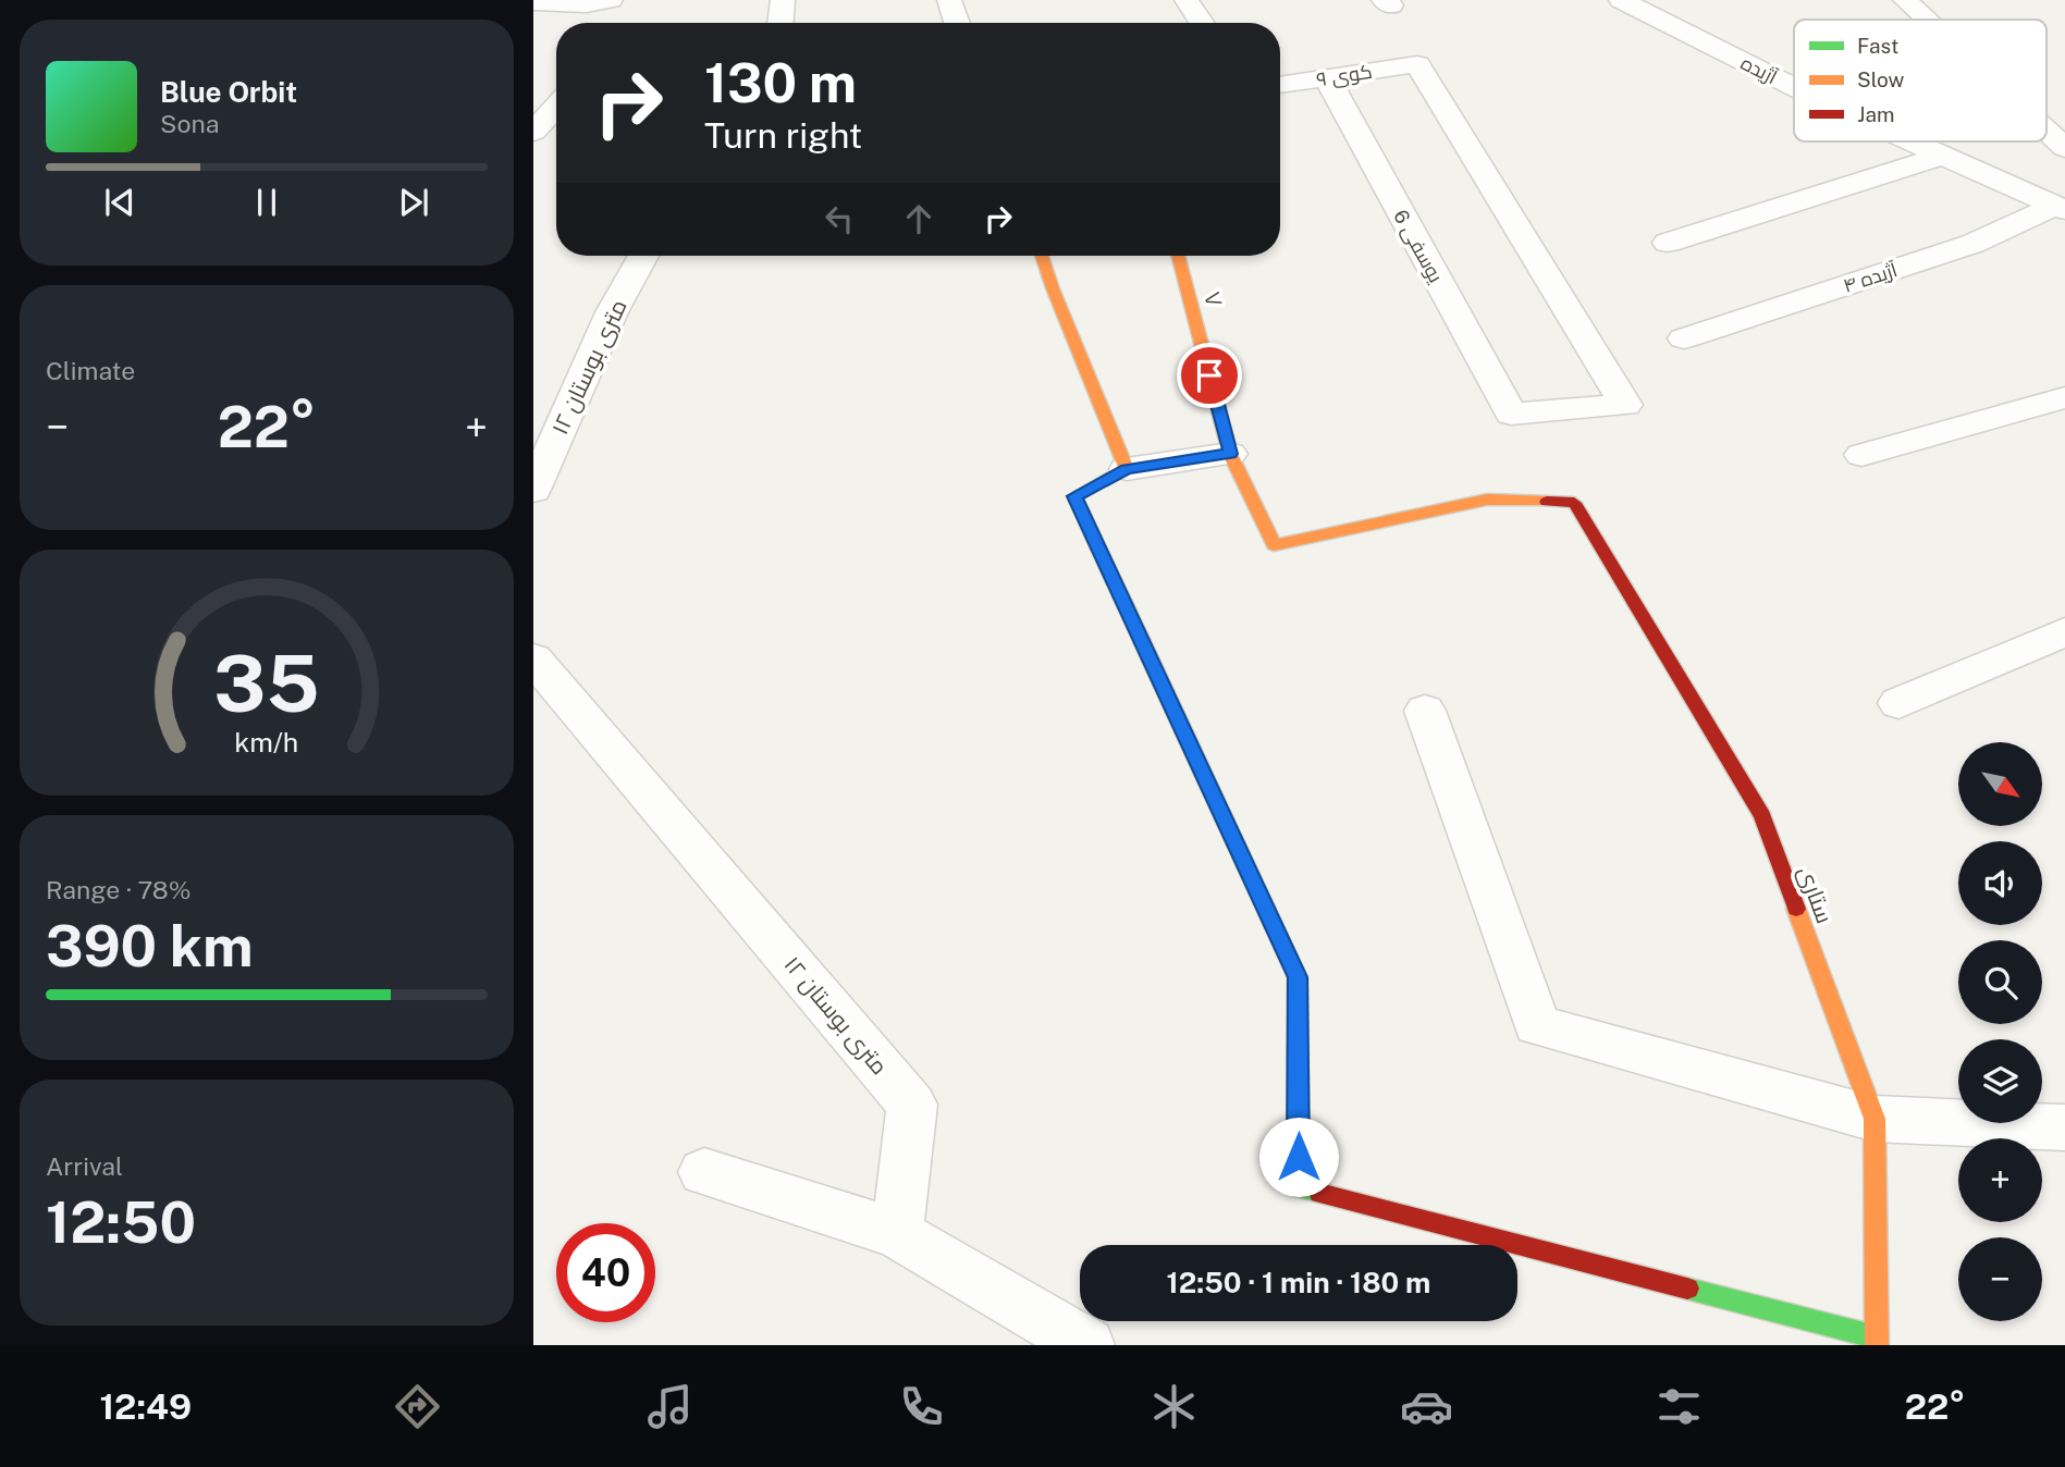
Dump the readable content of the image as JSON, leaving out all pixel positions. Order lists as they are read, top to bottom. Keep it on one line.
{"streets":{"street":["آژیده","کوی ۹","یوسفی 6","۴ آژیده","۷","۱۲ متری بوستان","ستاری"]},"crossings":[["آژیده","۴ آژیده"],["کوی ۹","یوسفی 6"],["۷","ستاری"]],"legend":["Fast","Slow","Jam"],"north":"bottom right","page":{"turn":["130 m","Turn right"],"song":["Blue Orbit","Sona"],"tile":["Climate",["Range · 78%","390 km"],["Arrival","12:50"]],"heat":["−","22°","+"],"map_buttons":["+","−"],"limit":"40","trip":"12:50 · 1 min · 180 m","tabs":["12:49","22°"],"gauge":["35","km/h"]}}
